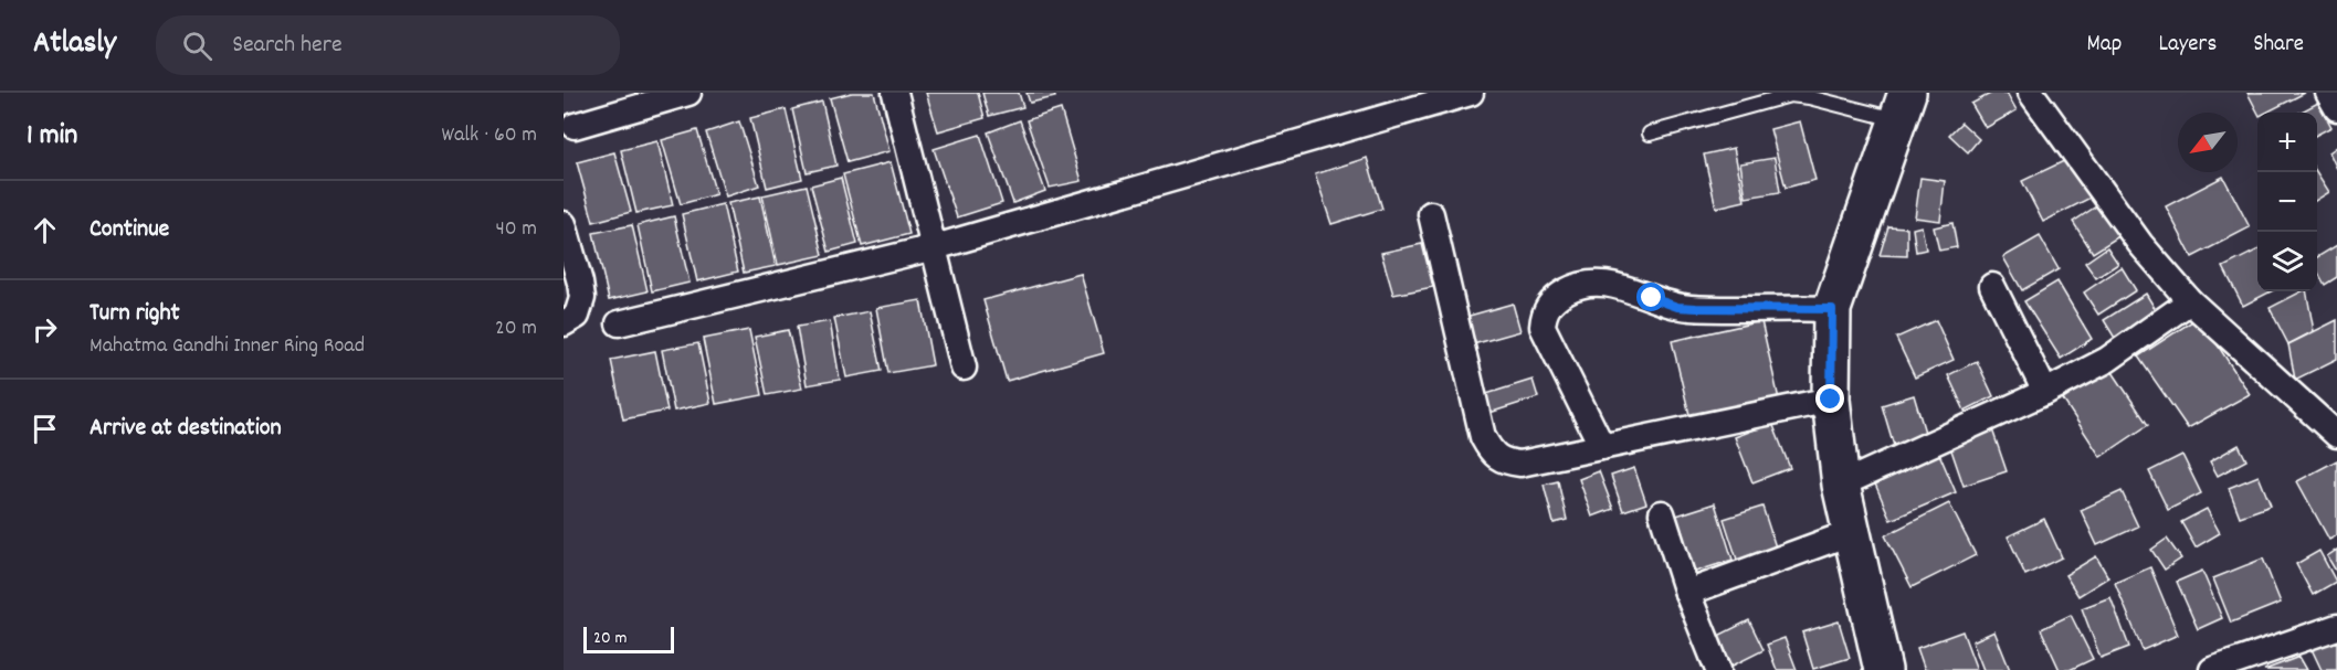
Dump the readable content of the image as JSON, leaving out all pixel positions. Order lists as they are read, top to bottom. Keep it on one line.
{"scale_bar":"20 m","north":"bottom left","page":{"header":"Atlasly","search":"Search here","nav":["Map","Layers","Share"],"heading":["1 min","Walk · 60 m"],"map_buttons":["+","−"],"list":[["Continue","40 m"],["Turn right","Mahatma Gandhi Inner Ring Road","20 m"],"Arrive at destination"],"scale":"20 m"}}
